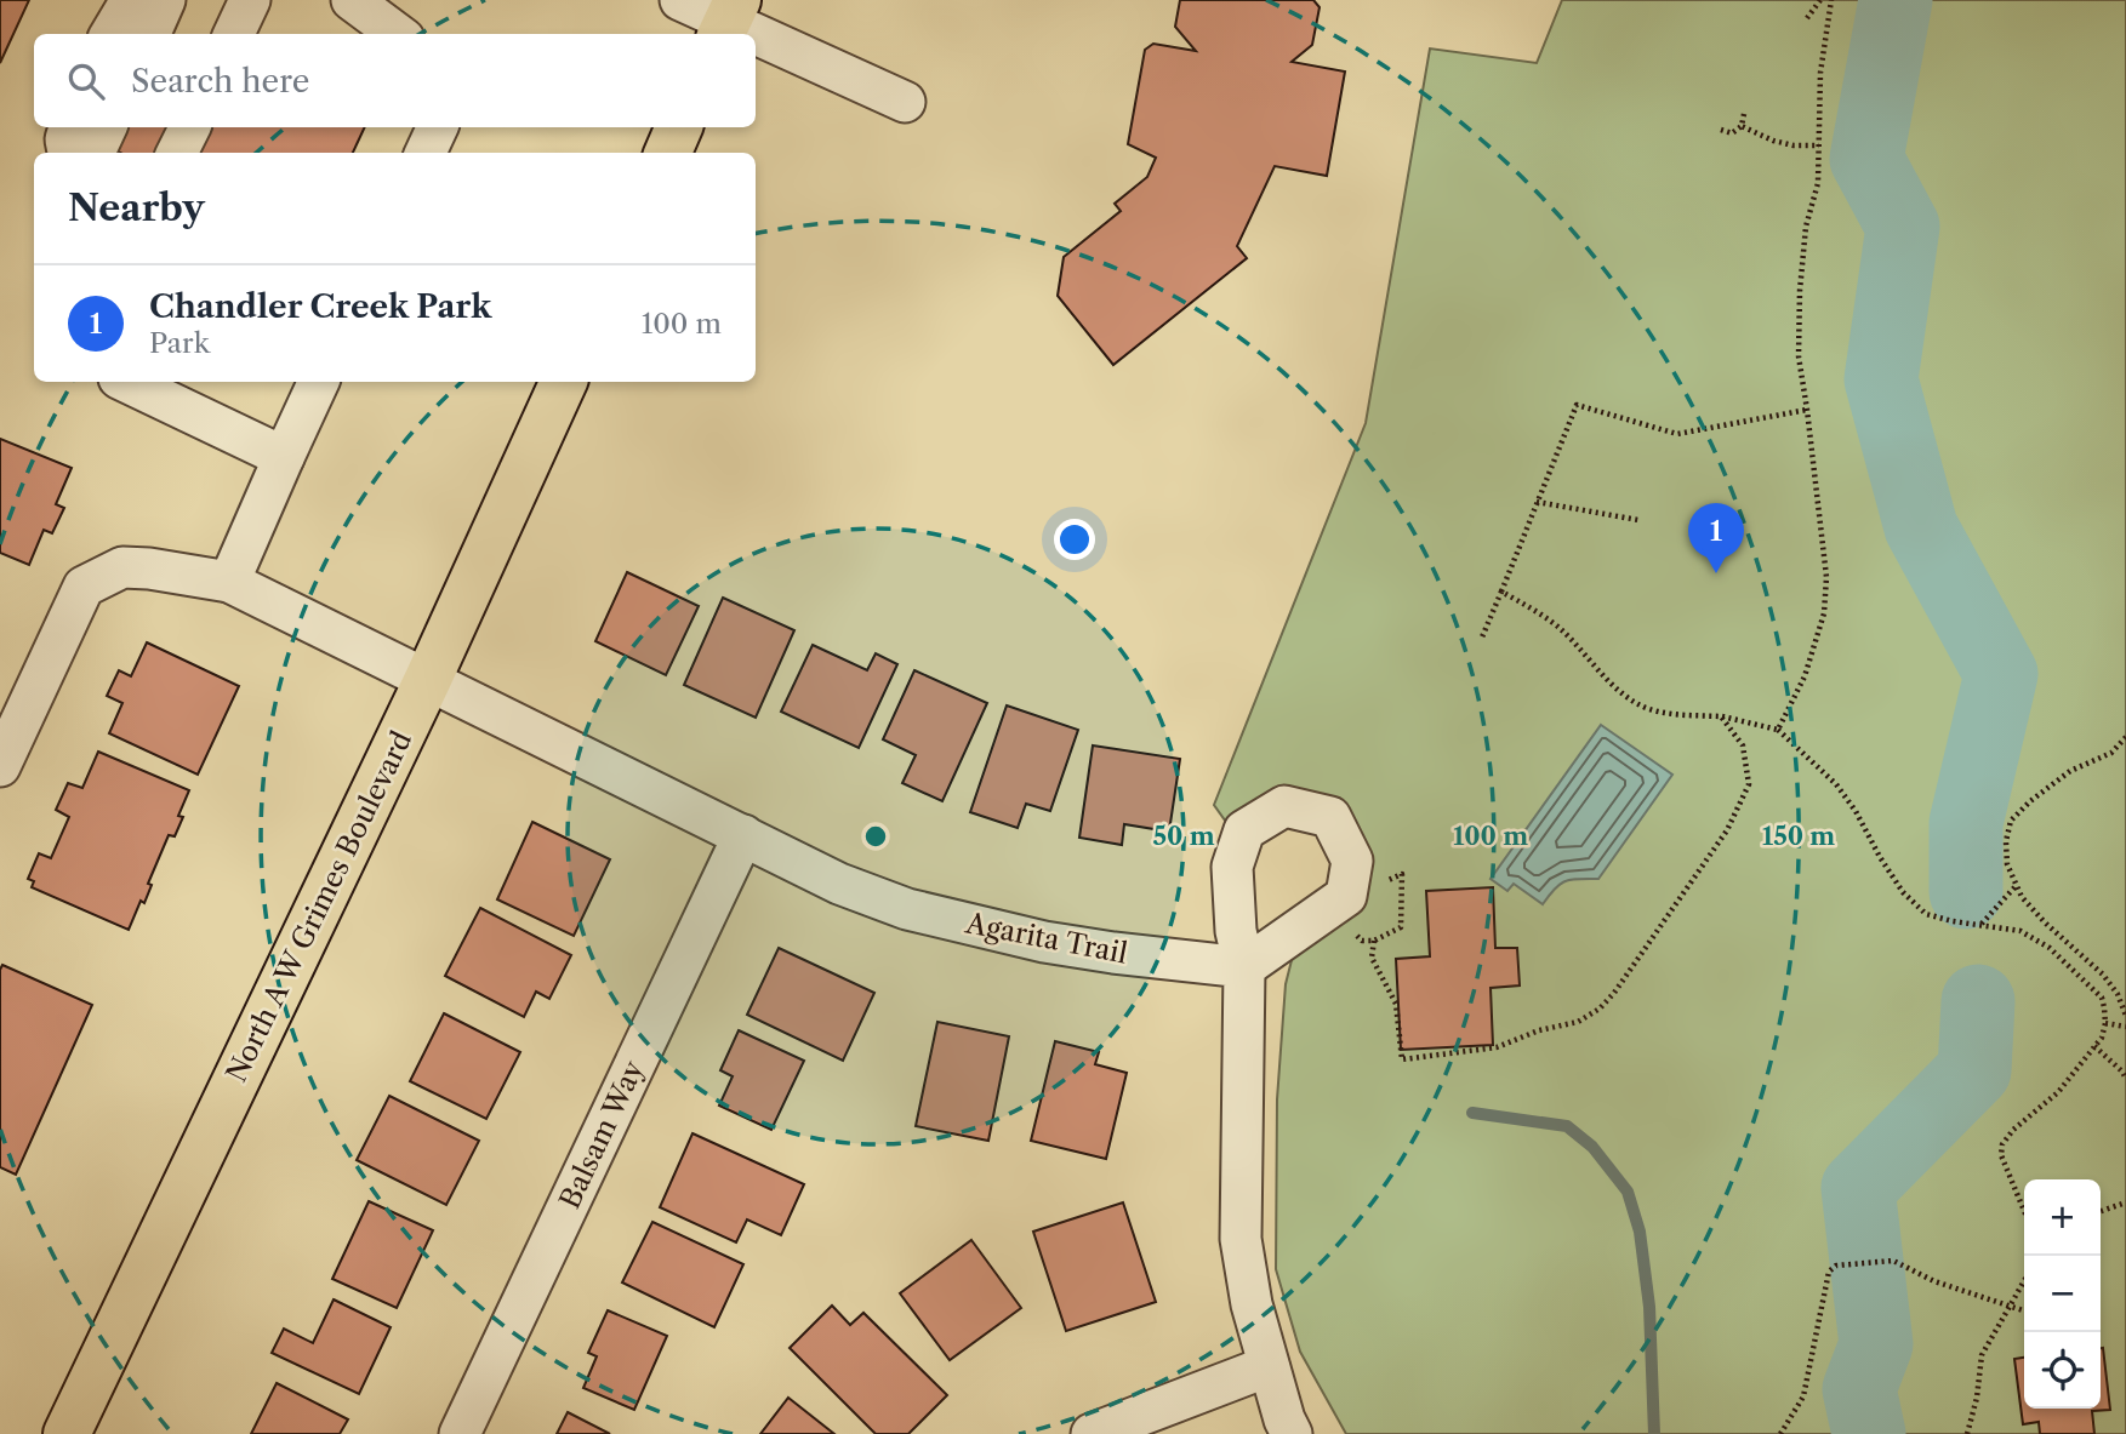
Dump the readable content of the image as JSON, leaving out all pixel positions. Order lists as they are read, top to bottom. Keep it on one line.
{"streets":{"main road":["North A W Grimes Boulevard"],"street":["Agarita Trail","Balsam Way"]},"crossings":[["North A W Grimes Boulevard","Agarita Trail"],["Agarita Trail","Balsam Way"]],"page":{"search":"Search here","heading":"Nearby","list":[{"mark":"1","name":"Chandler Creek Park","note":"Park","value":"100 m"}],"pins":"1","map_buttons":["+","−"]},"rings":["50 m","100 m","150 m"]}
